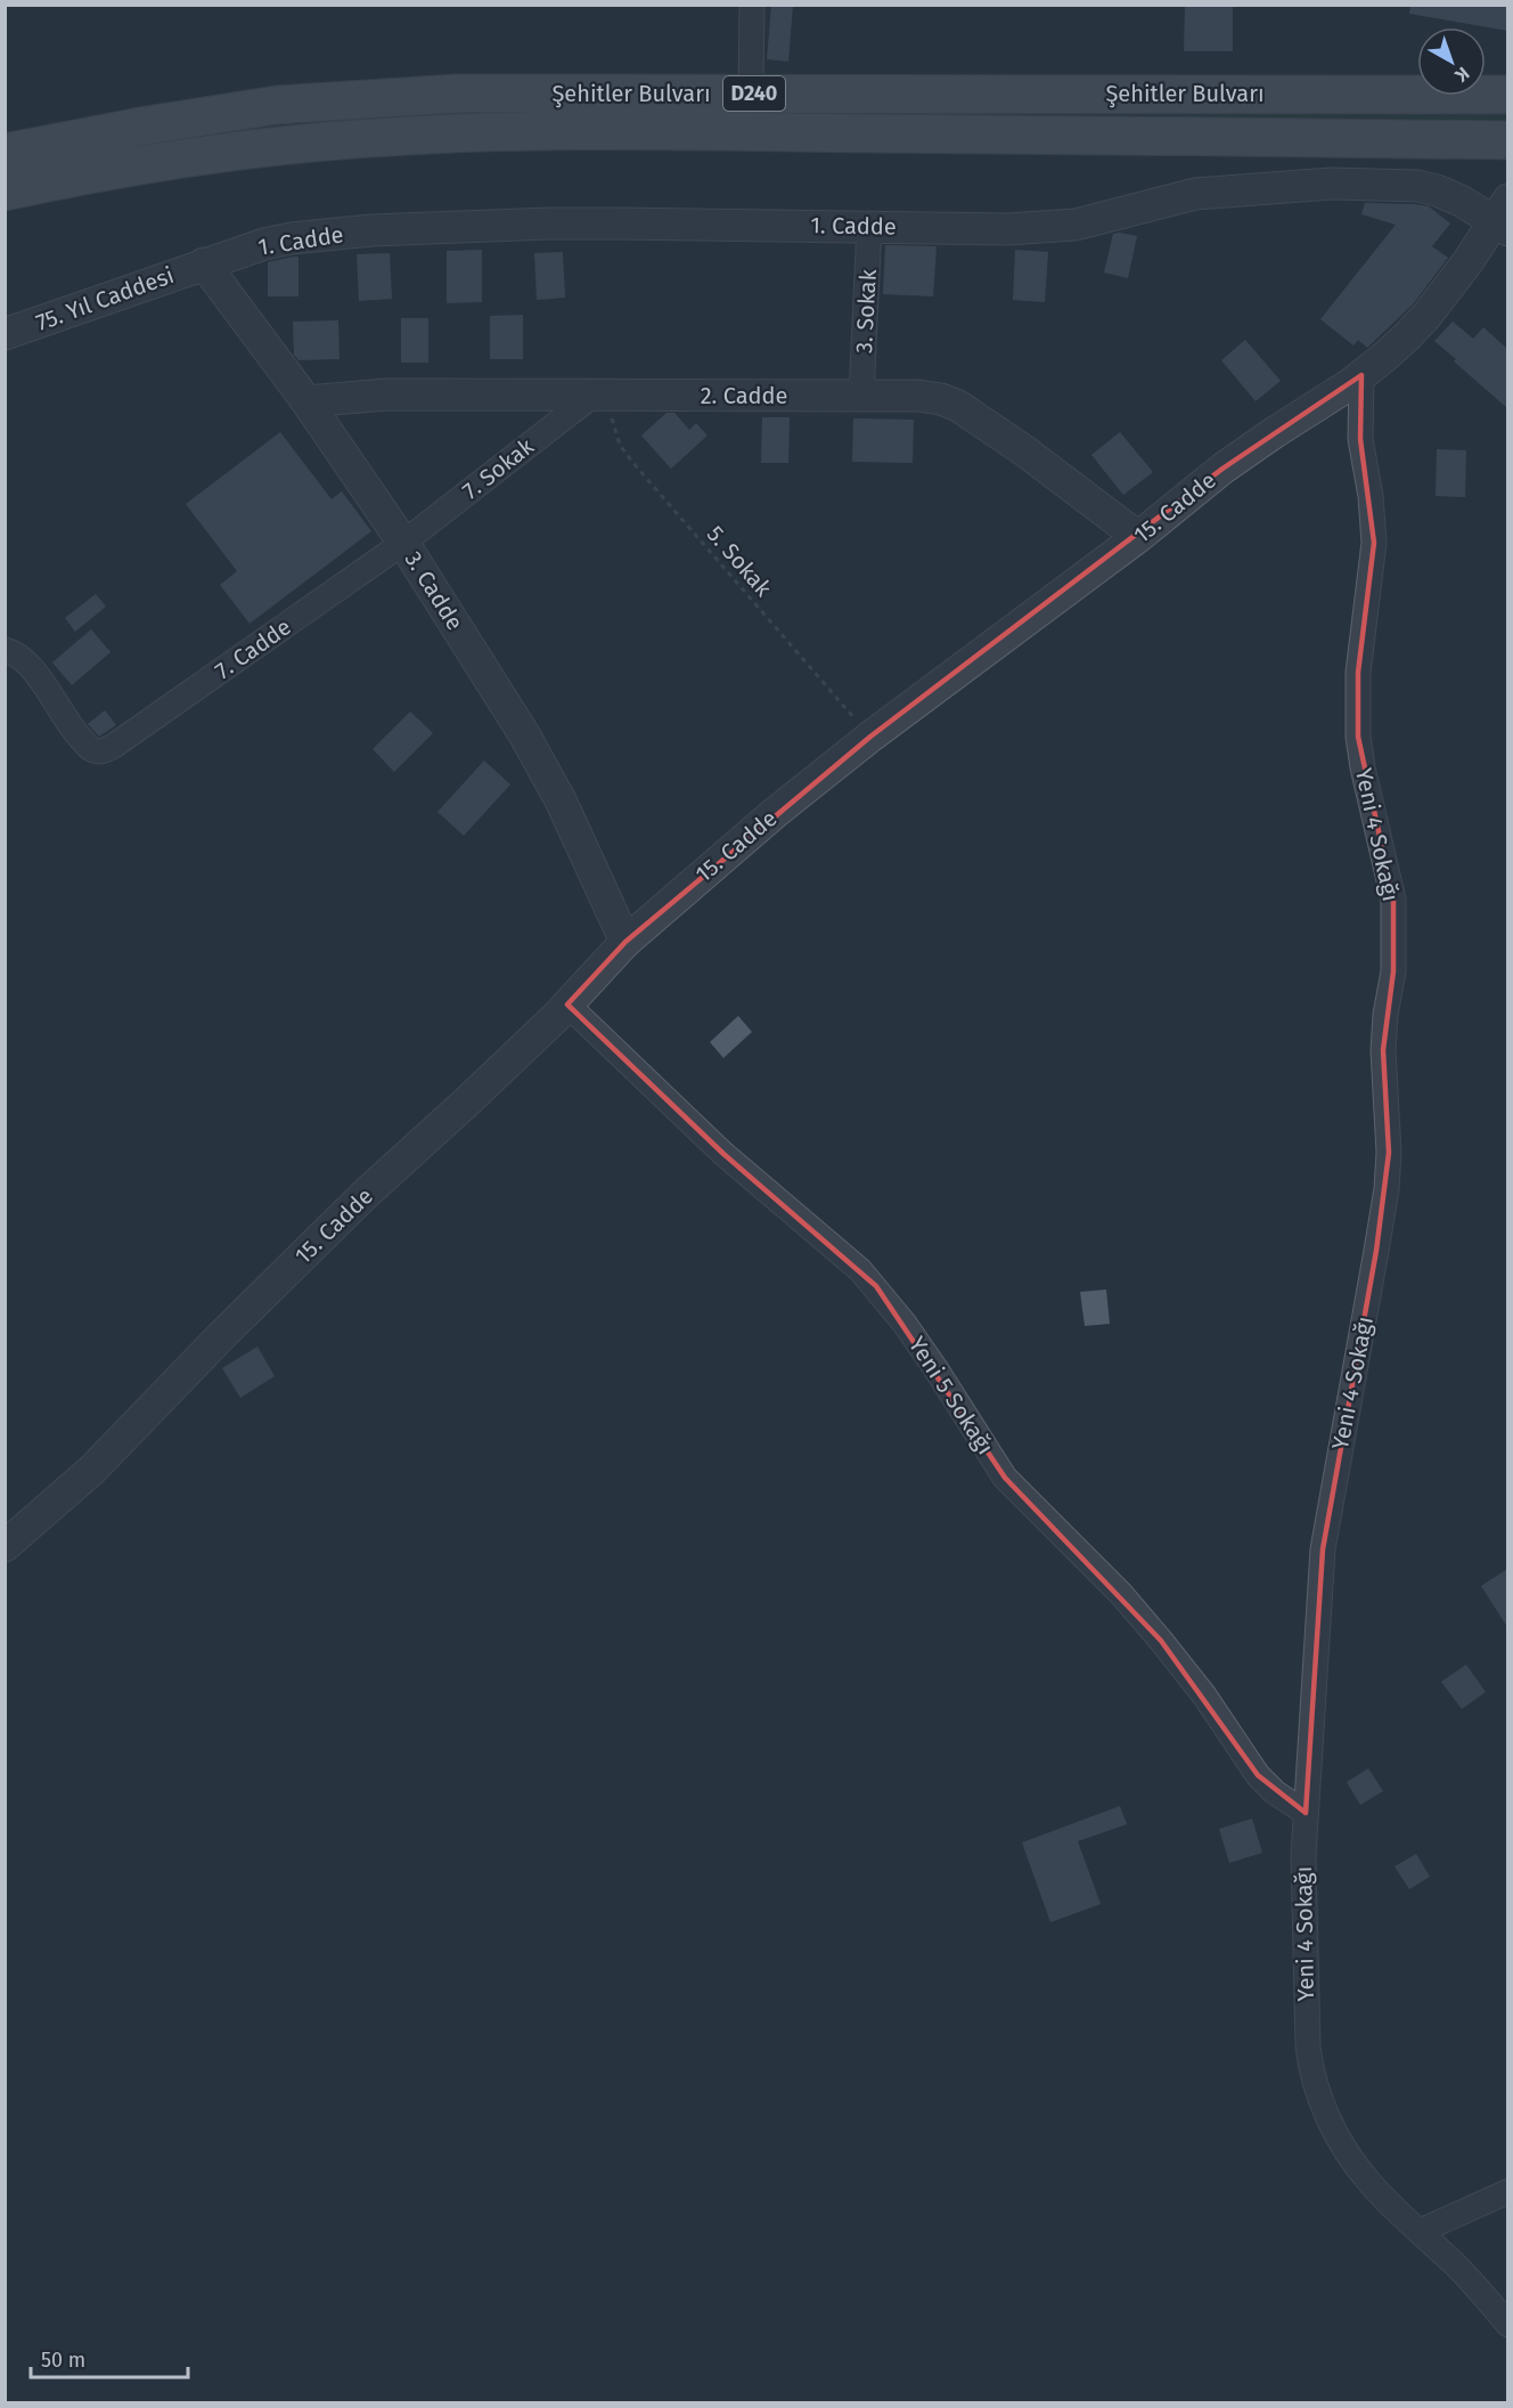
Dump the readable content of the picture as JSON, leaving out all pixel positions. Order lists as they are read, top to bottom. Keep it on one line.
{"streets":{"main road":["Şehitler Bulvarı","D240"],"street":["1. Cadde","75. Yıl Caddesi","3. Sokak","2. Cadde","7. Sokak","15. Cadde","3. Cadde","7. Cadde","Yeni 4 Sokağı","Yeni 5 Sokağı"],"path":["5. Sokak"]},"crossings":[["1. Cadde","75. Yıl Caddesi"],["1. Cadde","3. Sokak"],["1. Cadde","15. Cadde"],["1. Cadde","3. Cadde"],["75. Yıl Caddesi","3. Cadde"],["3. Sokak","2. Cadde"],["2. Cadde","7. Sokak"],["2. Cadde","15. Cadde"],["2. Cadde","5. Sokak"],["2. Cadde","3. Cadde"],["7. Sokak","5. Sokak"],["7. Sokak","3. Cadde"],["7. Sokak","7. Cadde"],["15. Cadde","5. Sokak"],["15. Cadde","3. Cadde"],["15. Cadde","Yeni 4 Sokağı"],["15. Cadde","Yeni 5 Sokağı"],["3. Cadde","7. Cadde"],["Yeni 4 Sokağı","Yeni 5 Sokağı"]],"scale_bar":"50 m","north":"bottom right"}
